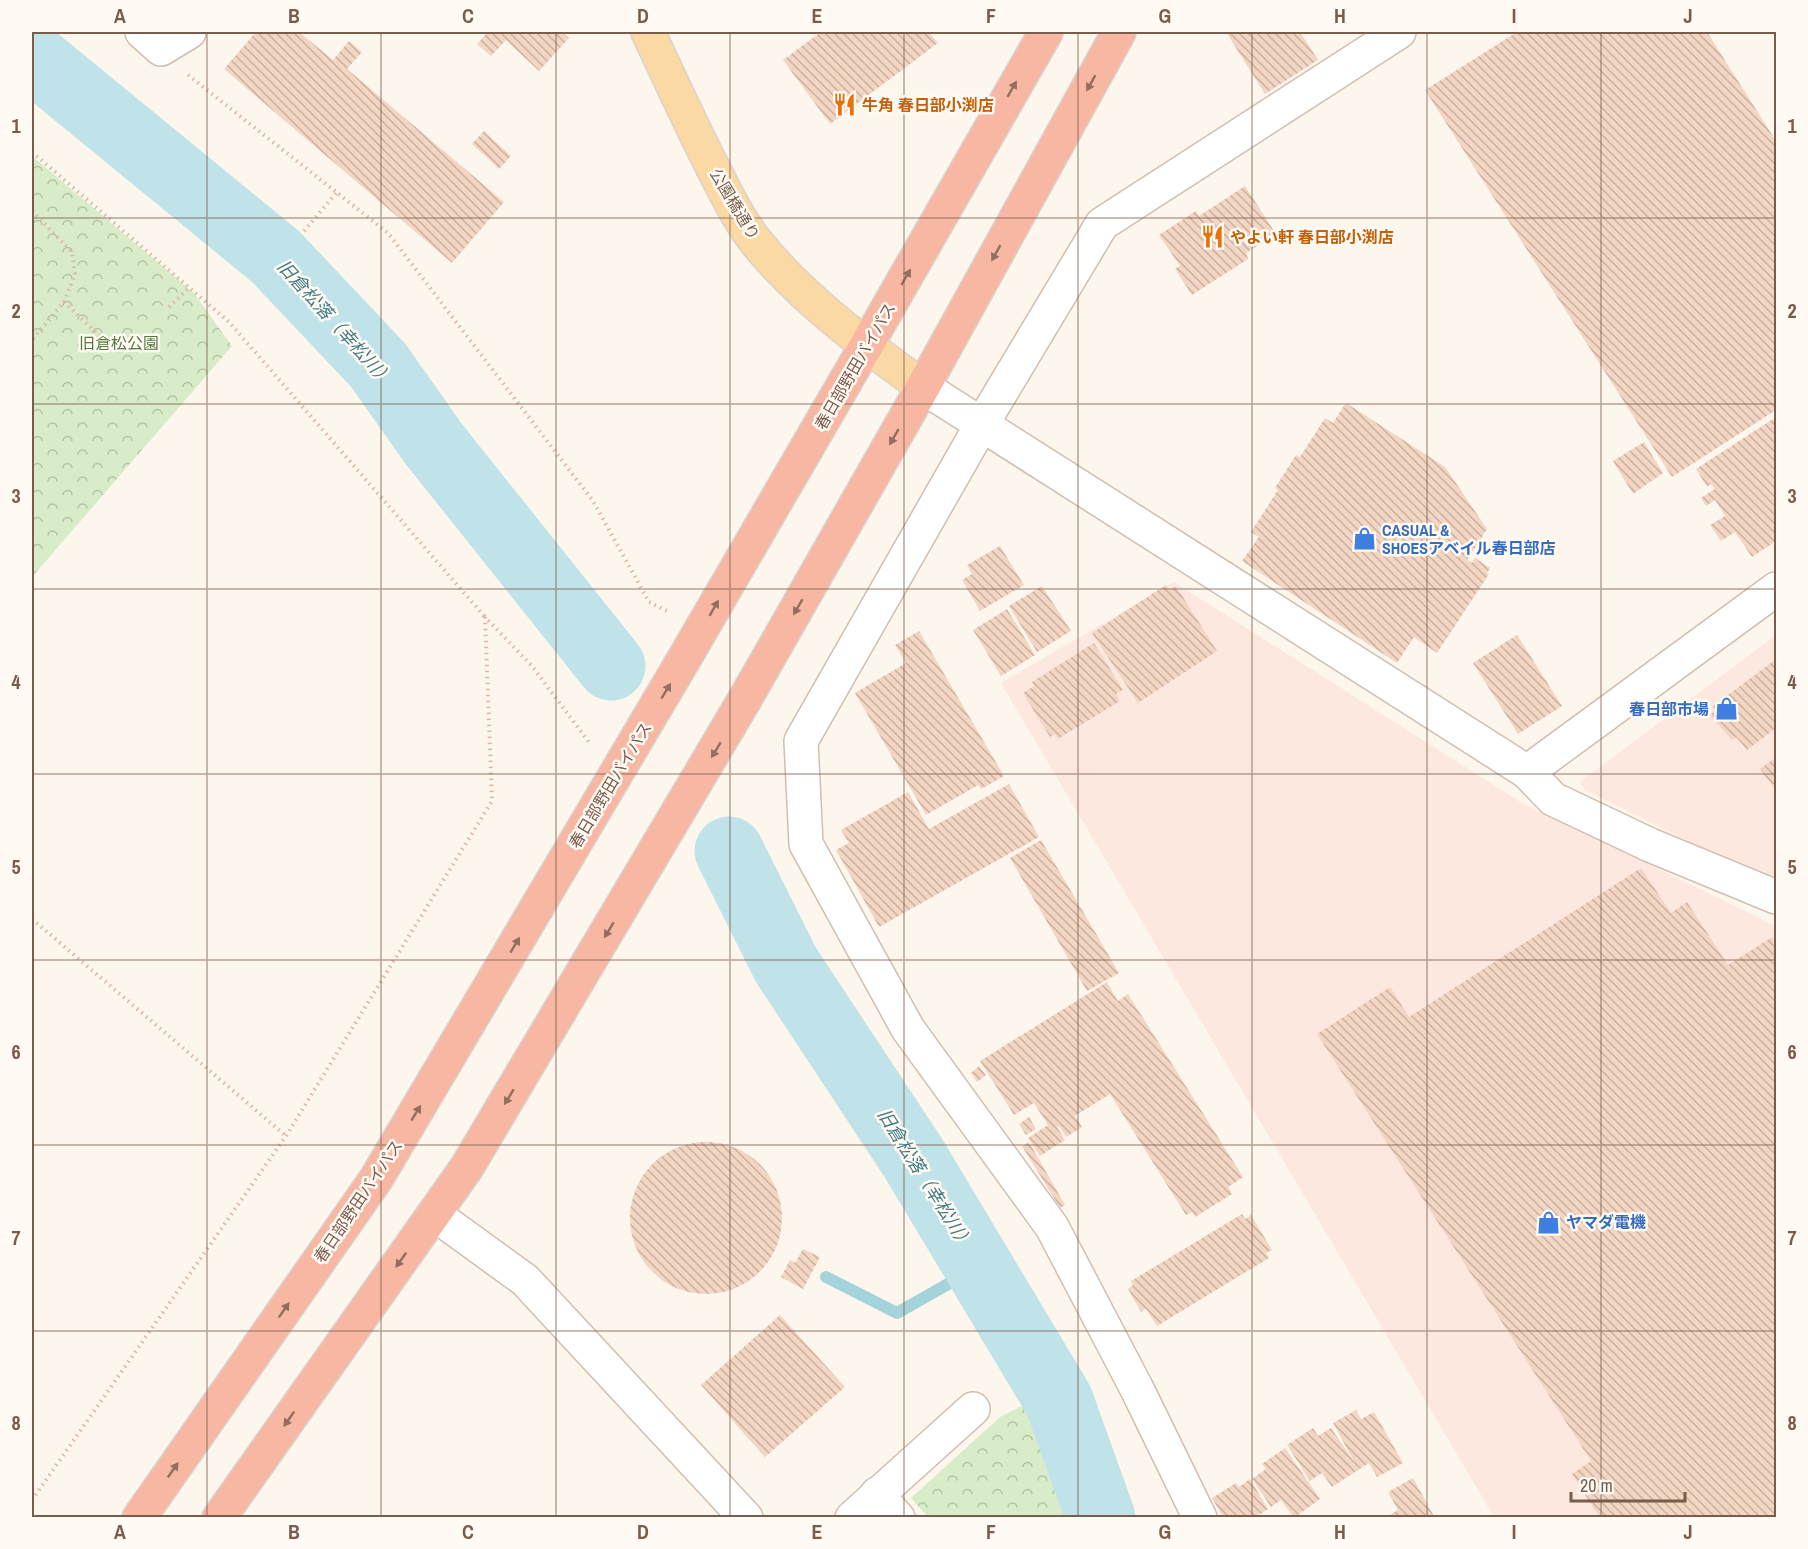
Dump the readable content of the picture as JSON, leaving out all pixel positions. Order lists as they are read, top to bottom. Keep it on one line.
{"streets":{"highway":["春日部野田バイパス"],"main road":["公園橋通り"]},"crossings":[["公園橋通り","春日部野田バイパス"]],"water":["旧倉松落（幸松川）"],"parks":["旧倉松公園"],"places":{"restaurant":["牛角 春日部小渕店","やよい軒 春日部小渕店"],"shop":["CASUAL & SHOESアベイル春日部店","春日部市場","ヤマダ電機"]},"scale_bar":"20 m","grid":{"columns":["A","B","C","D","E","F","G","H","I","J"],"rows":["1","2","3","4","5","6","7","8"]}}
